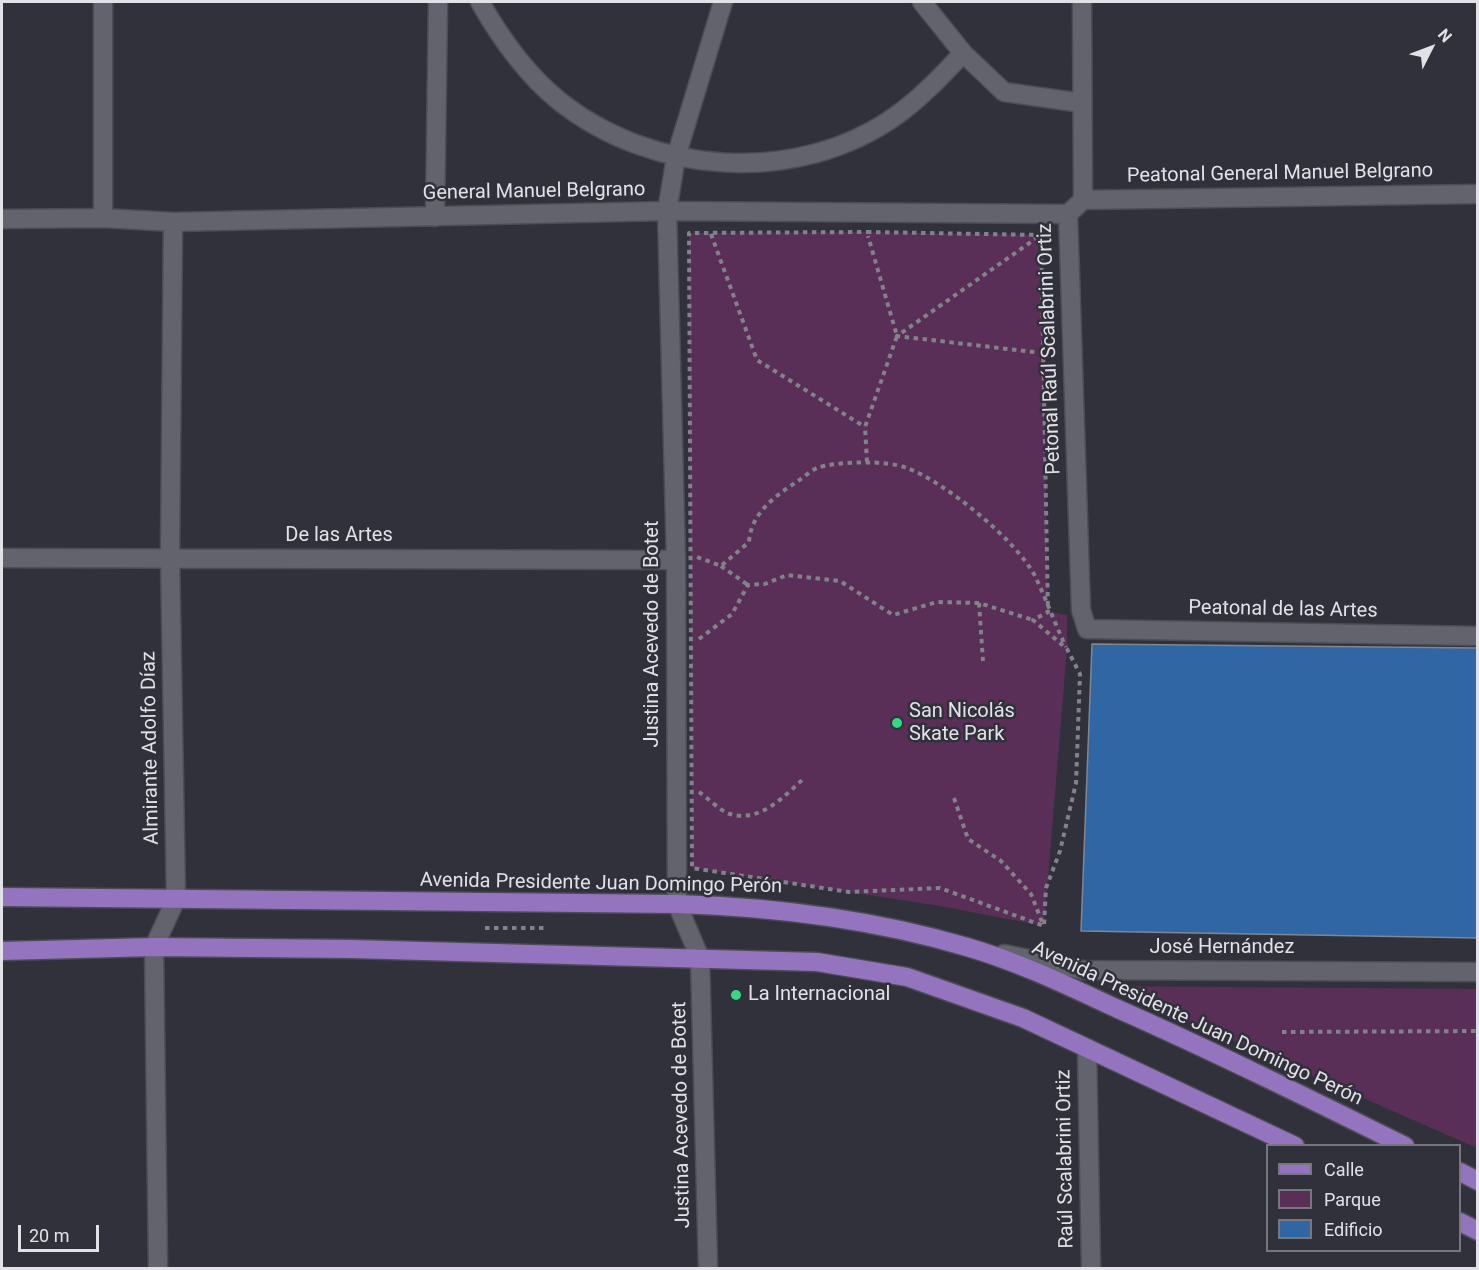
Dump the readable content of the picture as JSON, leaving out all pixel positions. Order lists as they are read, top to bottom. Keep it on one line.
{"streets":{"main road":["Avenida Presidente Juan Domingo Perón"],"street":["Peatonal General Manuel Belgrano","General Manuel Belgrano","Petonal Raúl Scalabrini Ortiz","De las Artes","Peatonal de las Artes","Justina Acevedo de Botet","Almirante Adolfo Díaz","José Hernández","Raúl Scalabrini Ortiz"]},"crossings":[["Peatonal General Manuel Belgrano","Petonal Raúl Scalabrini Ortiz"],["General Manuel Belgrano","Petonal Raúl Scalabrini Ortiz"],["General Manuel Belgrano","Justina Acevedo de Botet"],["General Manuel Belgrano","Almirante Adolfo Díaz"],["Petonal Raúl Scalabrini Ortiz","Peatonal de las Artes"],["De las Artes","Justina Acevedo de Botet"],["De las Artes","Almirante Adolfo Díaz"],["Justina Acevedo de Botet","Avenida Presidente Juan Domingo Perón"],["Almirante Adolfo Díaz","Avenida Presidente Juan Domingo Perón"],["Avenida Presidente Juan Domingo Perón","José Hernández"]],"places":["San Nicolás Skate Park","La Internacional"],"legend":["Calle","Parque","Edificio"],"scale_bar":"20 m","north":"top right"}
